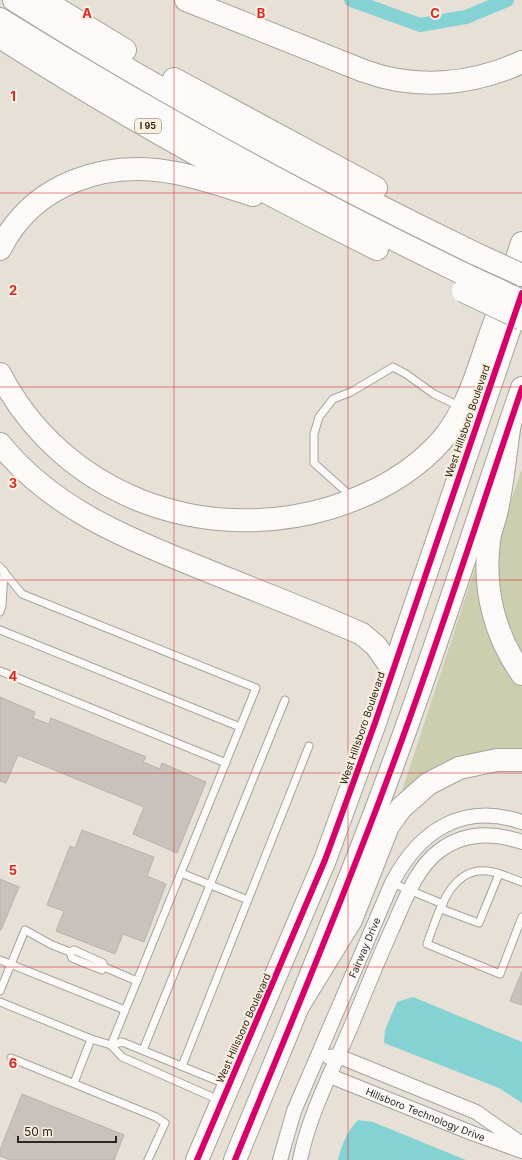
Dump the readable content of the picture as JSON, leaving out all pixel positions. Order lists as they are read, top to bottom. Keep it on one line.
{"streets":{"main road":["I 95","West Hillsboro Boulevard"],"street":["Fairway Drive","Hillsboro Technology Drive"]},"crossings":[["Fairway Drive","Hillsboro Technology Drive"]],"scale_bar":"50 m","grid":{"columns":["A","B","C"],"rows":["1","2","3","4","5","6"]}}
